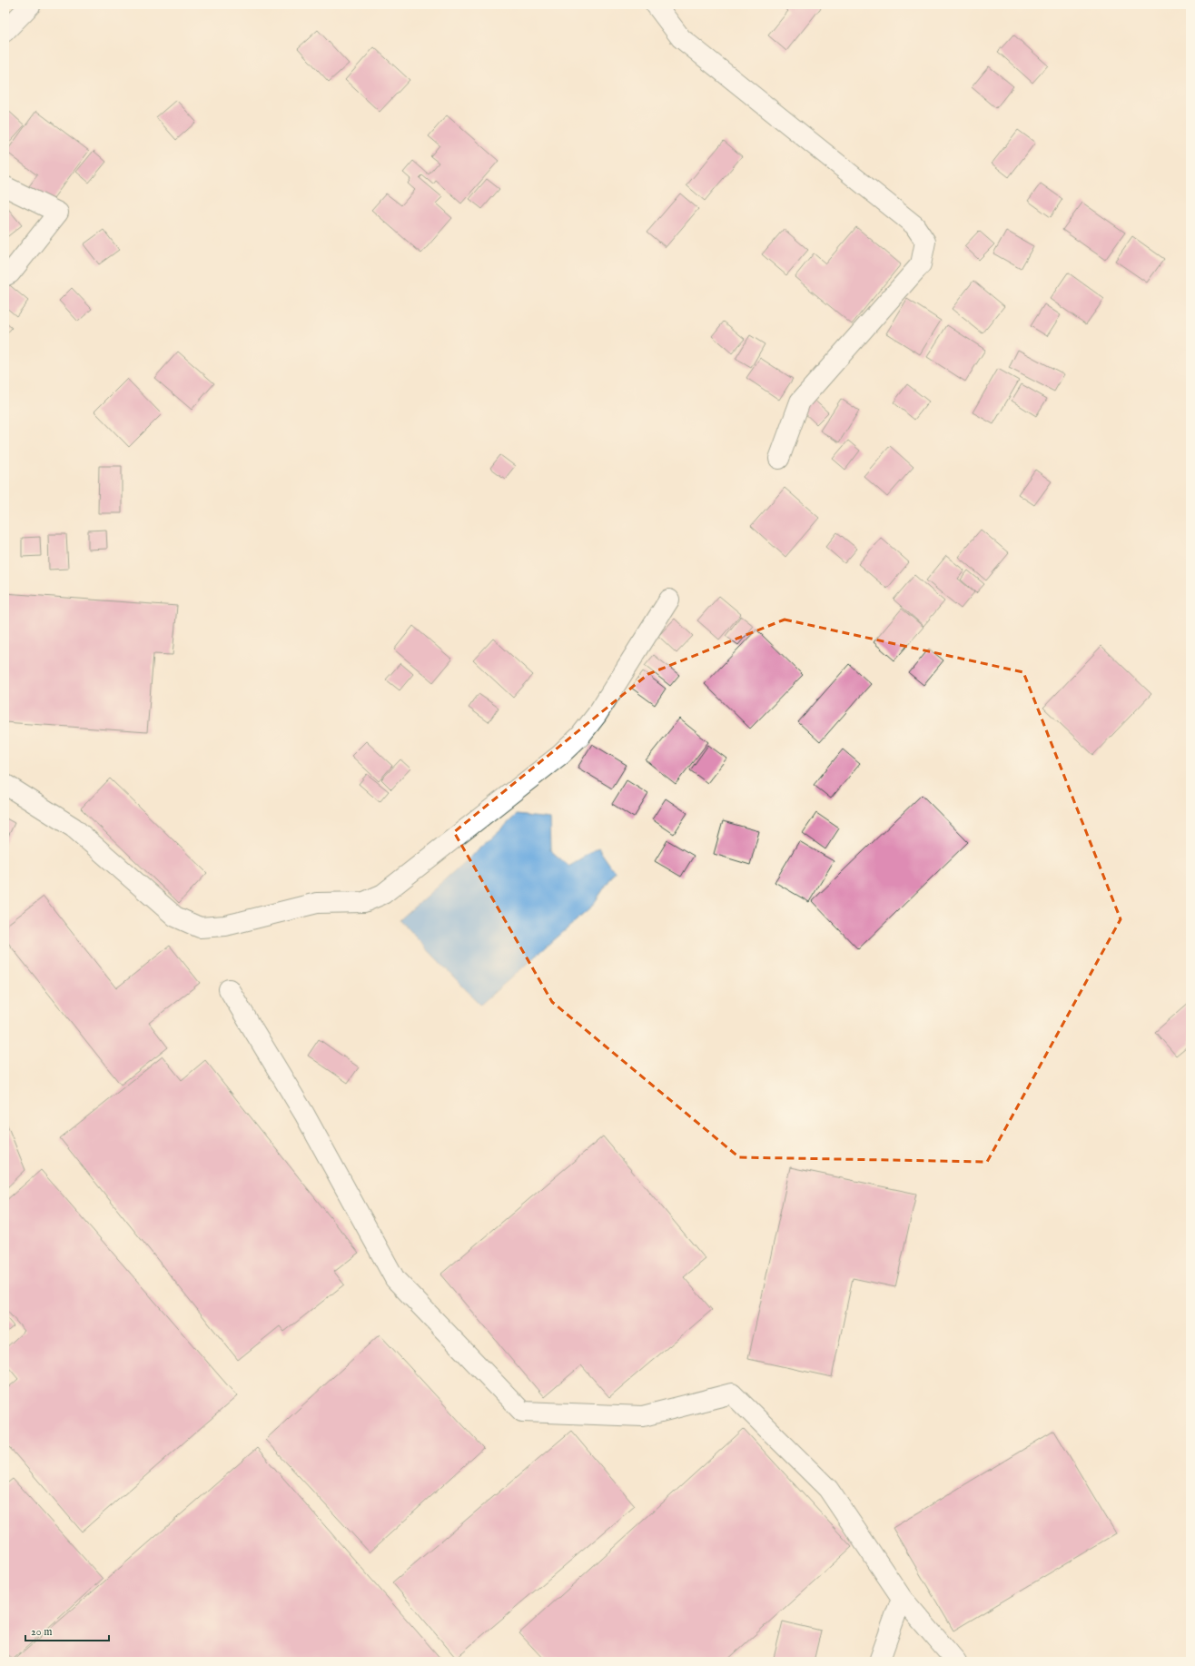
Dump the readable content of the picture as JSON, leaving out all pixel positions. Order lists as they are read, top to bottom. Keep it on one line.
{"scale_bar":"20 m"}
